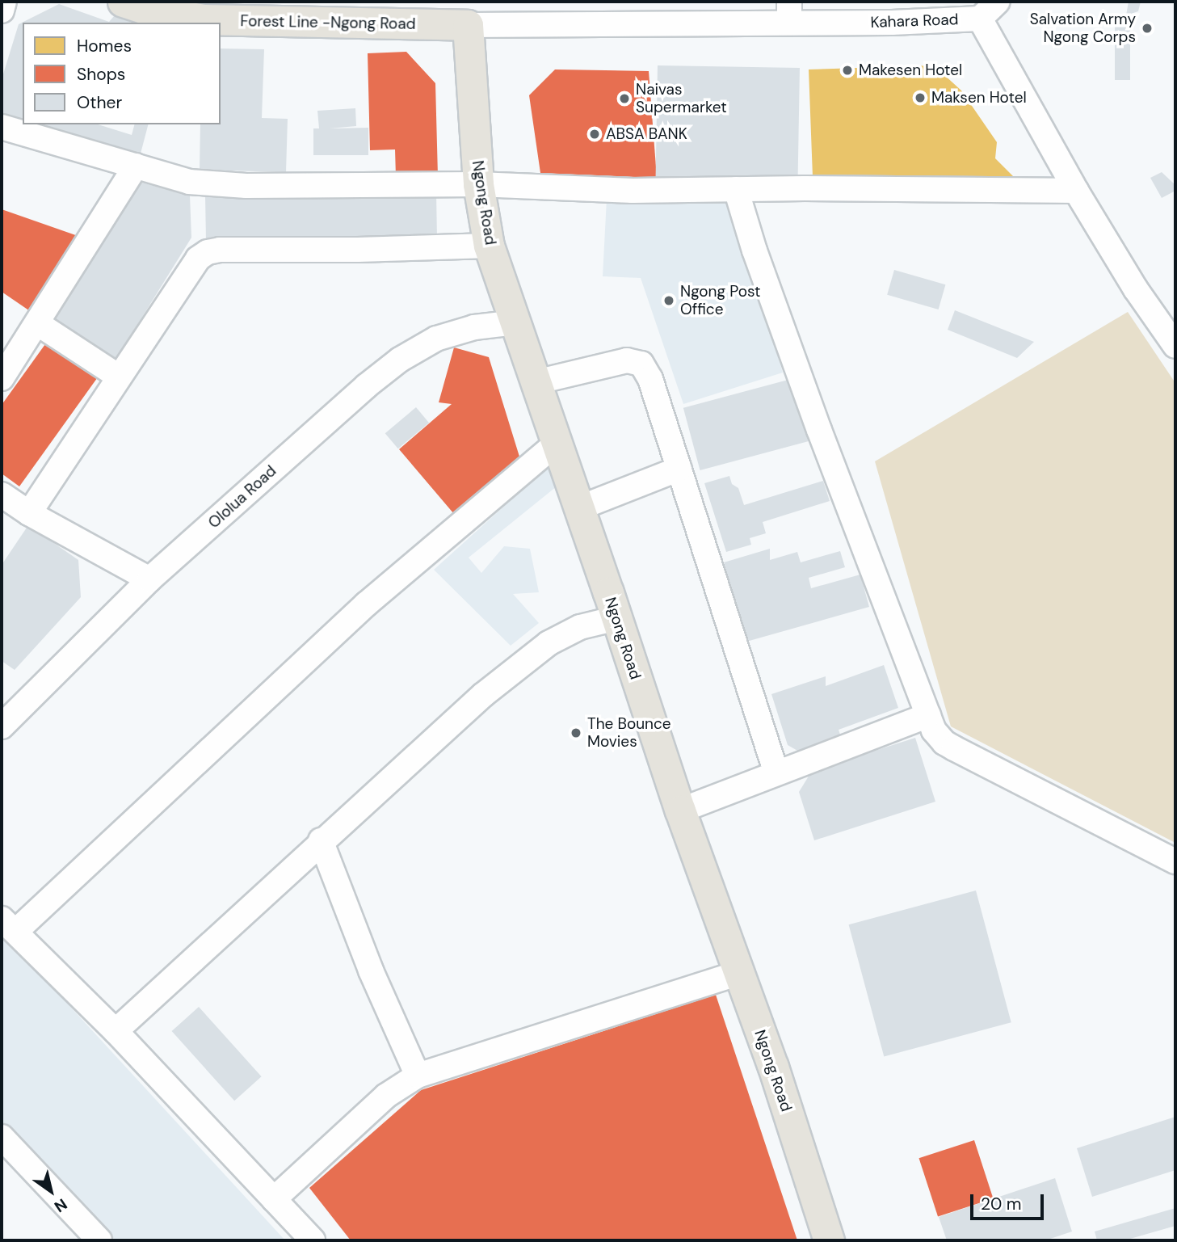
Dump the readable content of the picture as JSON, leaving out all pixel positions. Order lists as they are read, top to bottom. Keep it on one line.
{"streets":{"main road":["Forest Line -Ngong Road","Ngong Road"],"street":["Kahara Road","Ololua Road"]},"crossings":[["Kahara Road","Forest Line -Ngong Road"],["Kahara Road","Ngong Road"],["Forest Line -Ngong Road","Ngong Road"],["Ngong Road","Ololua Road"]],"places":["Salvation Army Ngong Corps","Makesen Hotel","Maksen Hotel","Naivas Supermarket","ABSA BANK","Ngong Post Office","The Bounce Movies"],"legend":["Homes","Shops","Other"],"scale_bar":"20 m","north":"bottom right"}
